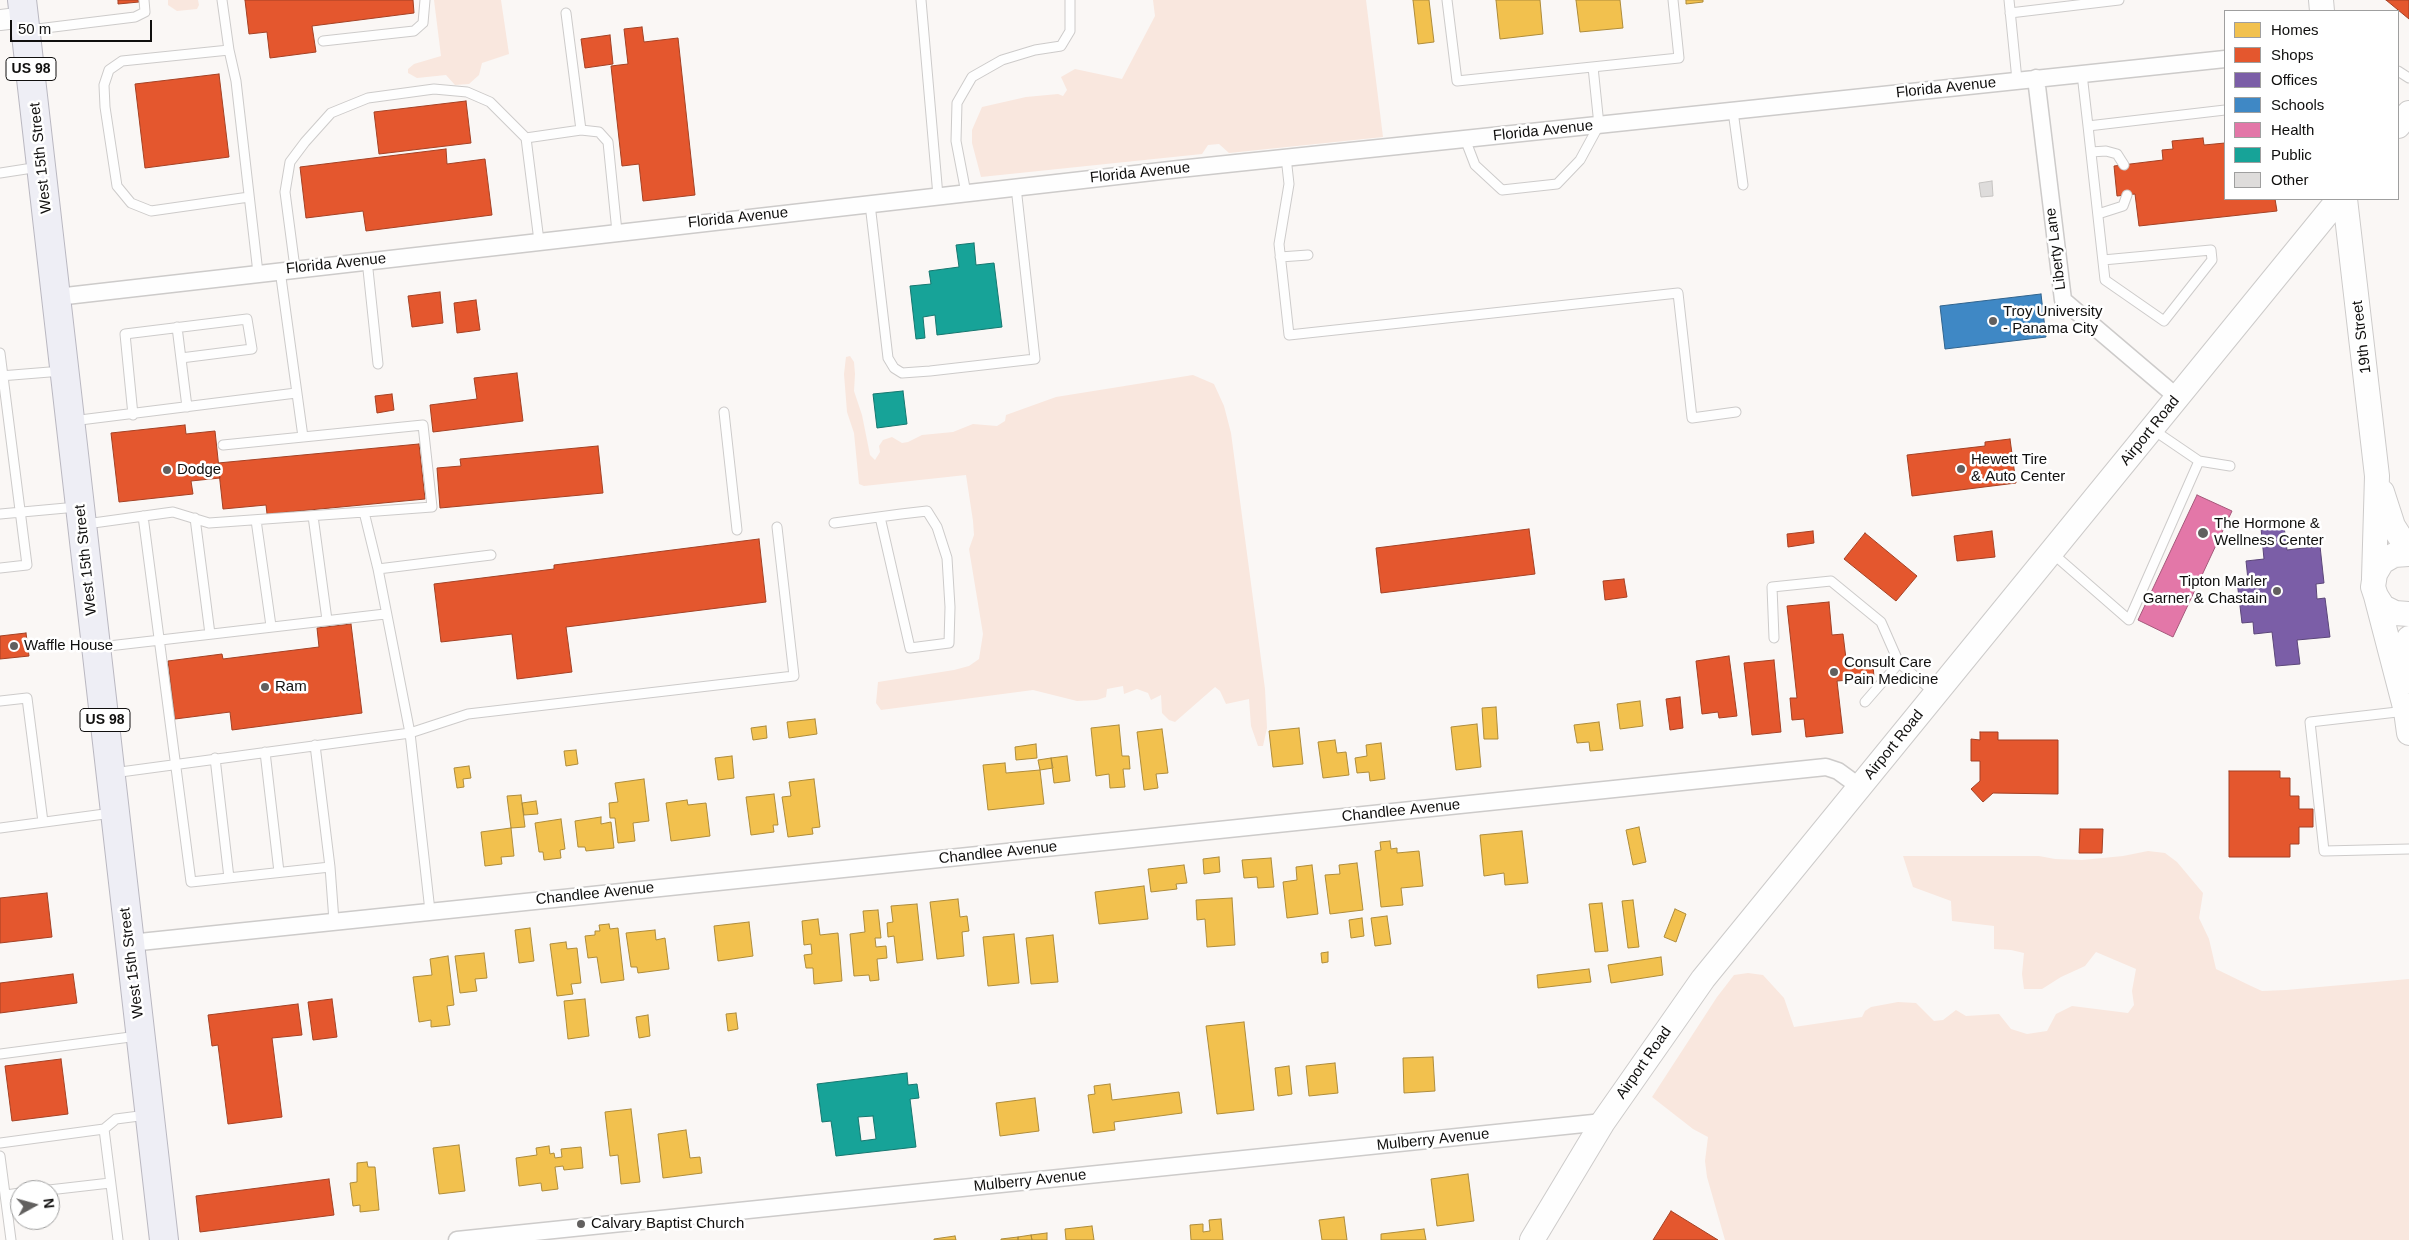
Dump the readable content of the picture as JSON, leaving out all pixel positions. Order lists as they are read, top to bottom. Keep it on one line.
{"streets":{"highway":["US 98","West 15th Street"],"main road":["19th Street","Airport Road"],"street":["Florida Avenue","Liberty Lane","Chandlee Avenue","Mulberry Avenue"]},"crossings":[["Florida Avenue","West 15th Street"],["Florida Avenue","Liberty Lane"],["West 15th Street","Chandlee Avenue"],["Liberty Lane","Airport Road"],["Airport Road","Chandlee Avenue"],["Airport Road","Mulberry Avenue"]],"places":["Troy University - Panama City","Hewett Tire & Auto Center","Dodge","The Hormone & Wellness Center","Tipton Marler Garner & Chastain","Waffle House","Consult Care Pain Medicine","Ram","Calvary Baptist Church"],"legend":["Homes","Shops","Offices","Schools","Health","Public","Other"],"scale_bar":"50 m","north":"right"}
